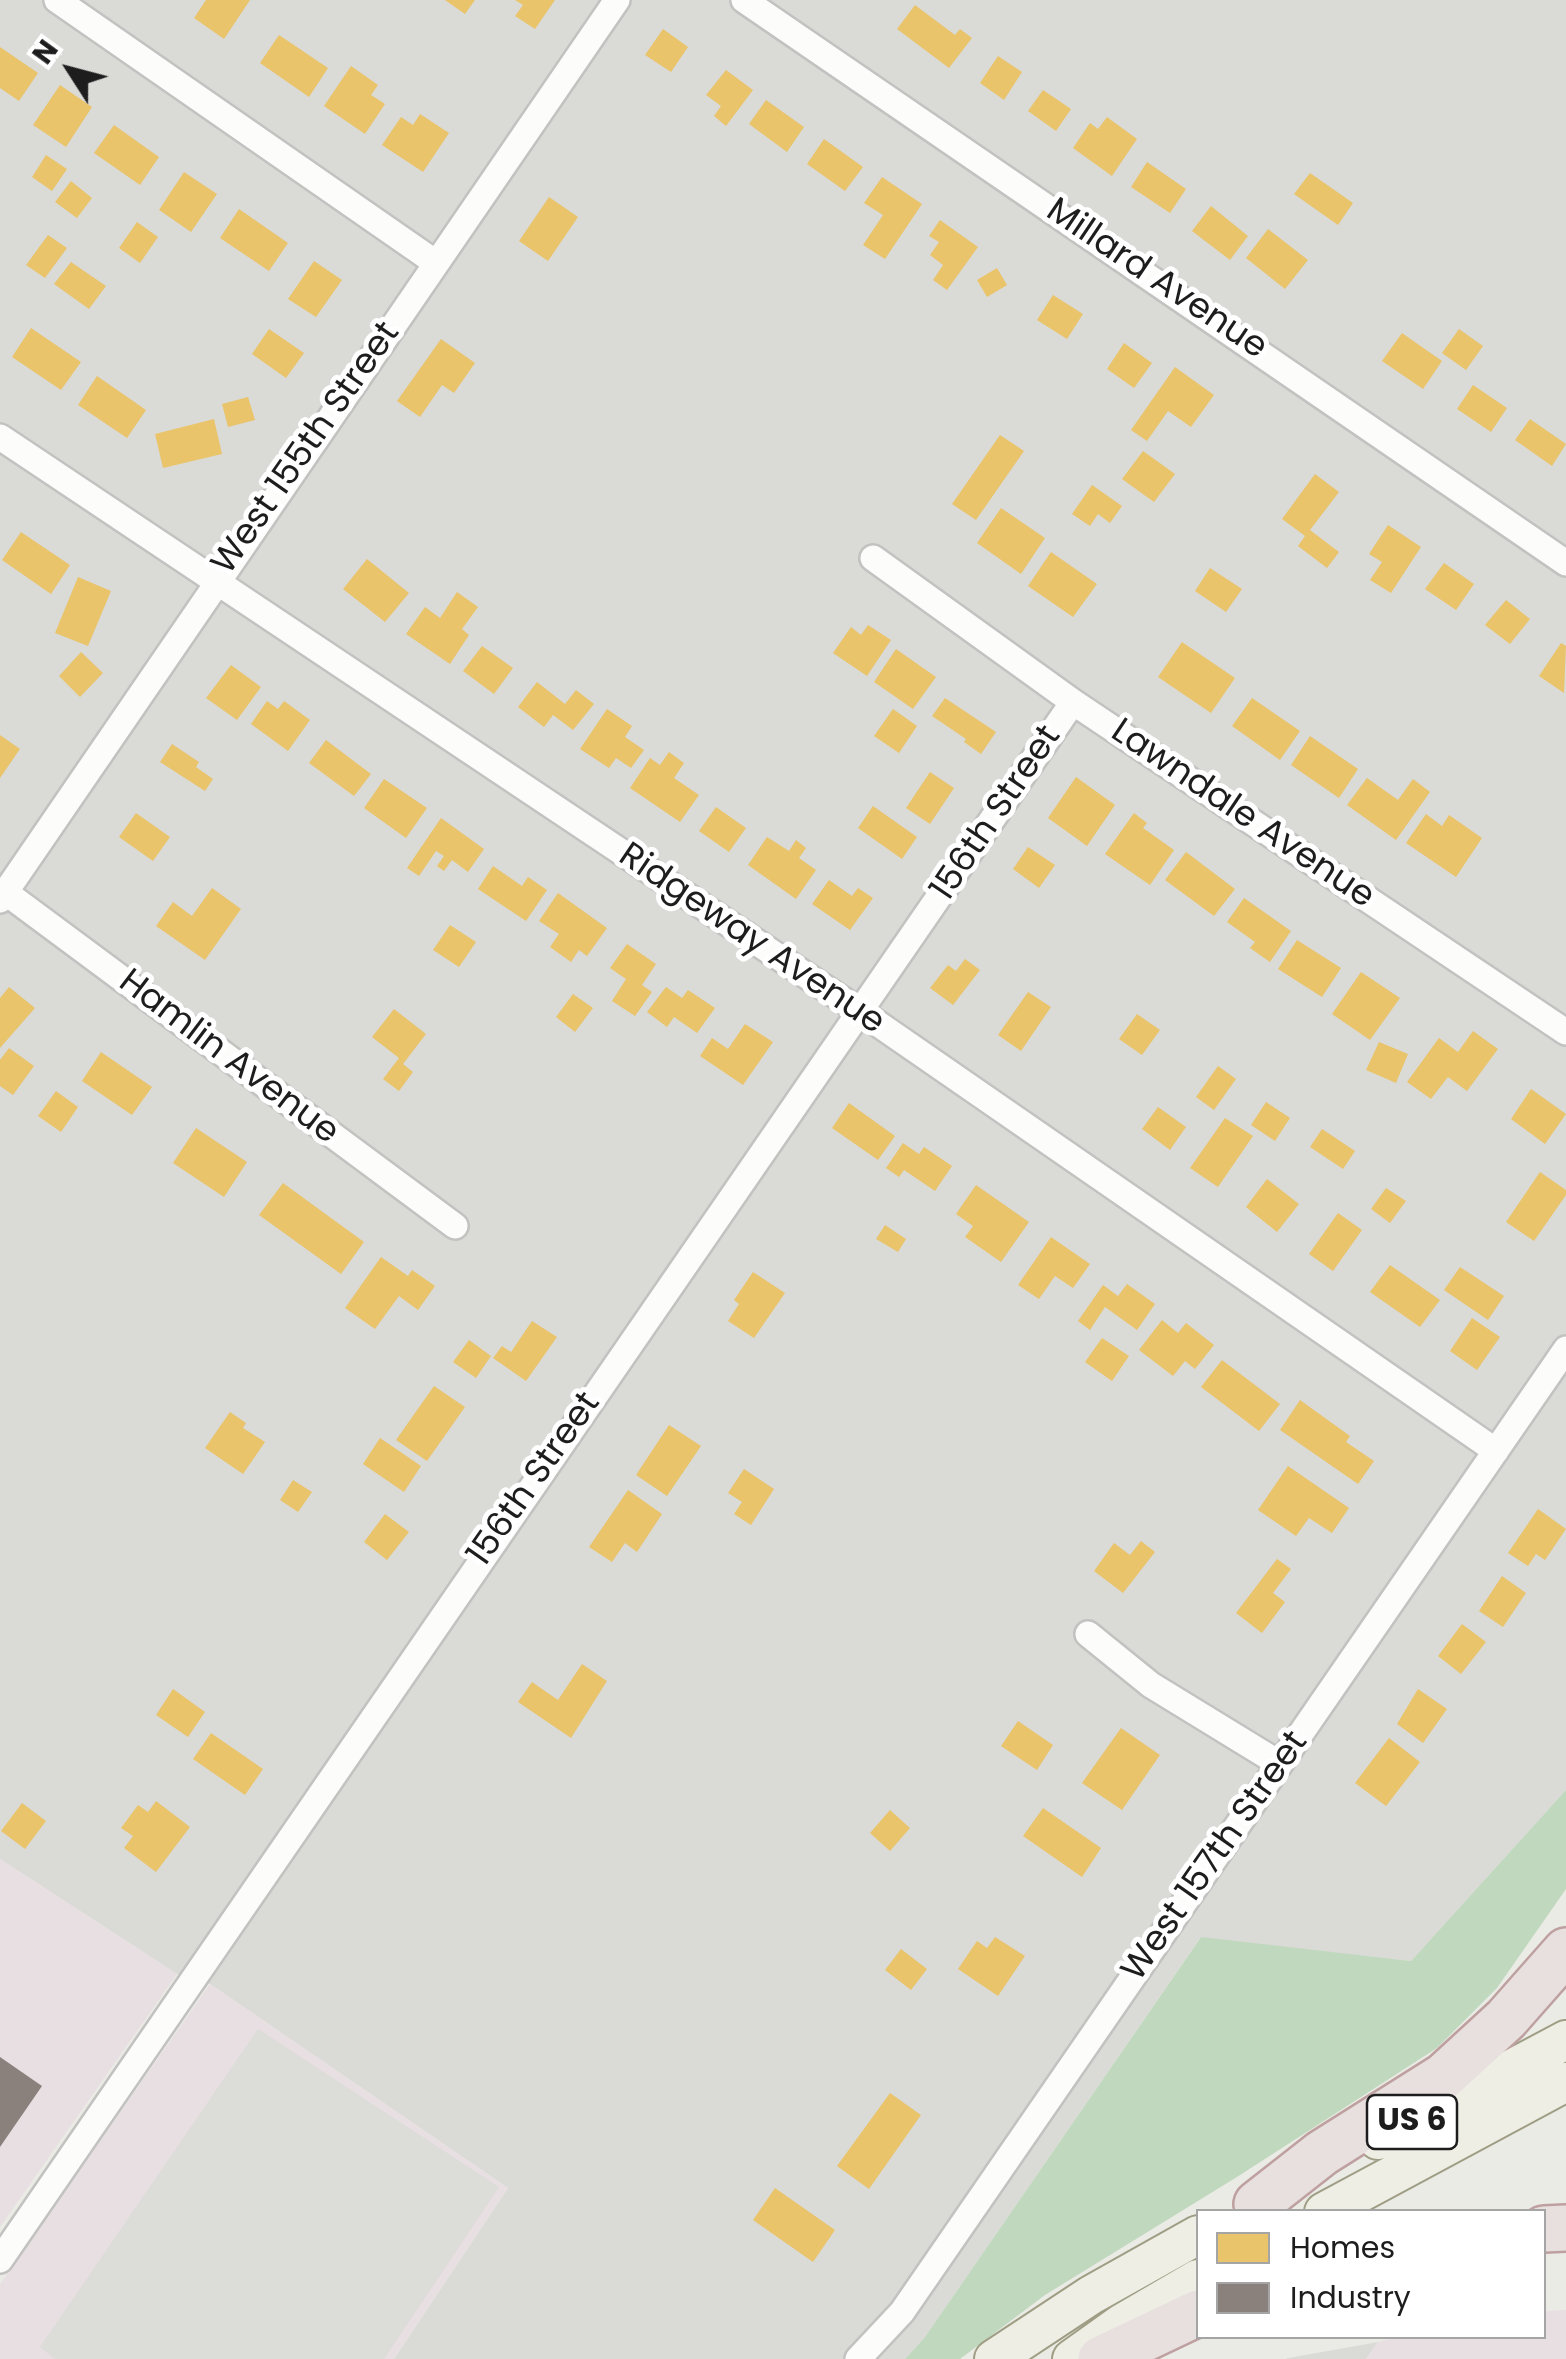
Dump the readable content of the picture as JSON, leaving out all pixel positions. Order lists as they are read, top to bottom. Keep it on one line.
{"streets":{"main road":["US 6"],"street":["Millard Avenue","West 155th Street","156th Street","Lawndale Avenue","Ridgeway Avenue","Hamlin Avenue","West 157th Street"]},"crossings":[["West 155th Street","Ridgeway Avenue"],["West 155th Street","Hamlin Avenue"],["156th Street","Lawndale Avenue"],["156th Street","Ridgeway Avenue"],["Ridgeway Avenue","West 157th Street"]],"legend":["Homes","Industry"],"north":"top left"}
